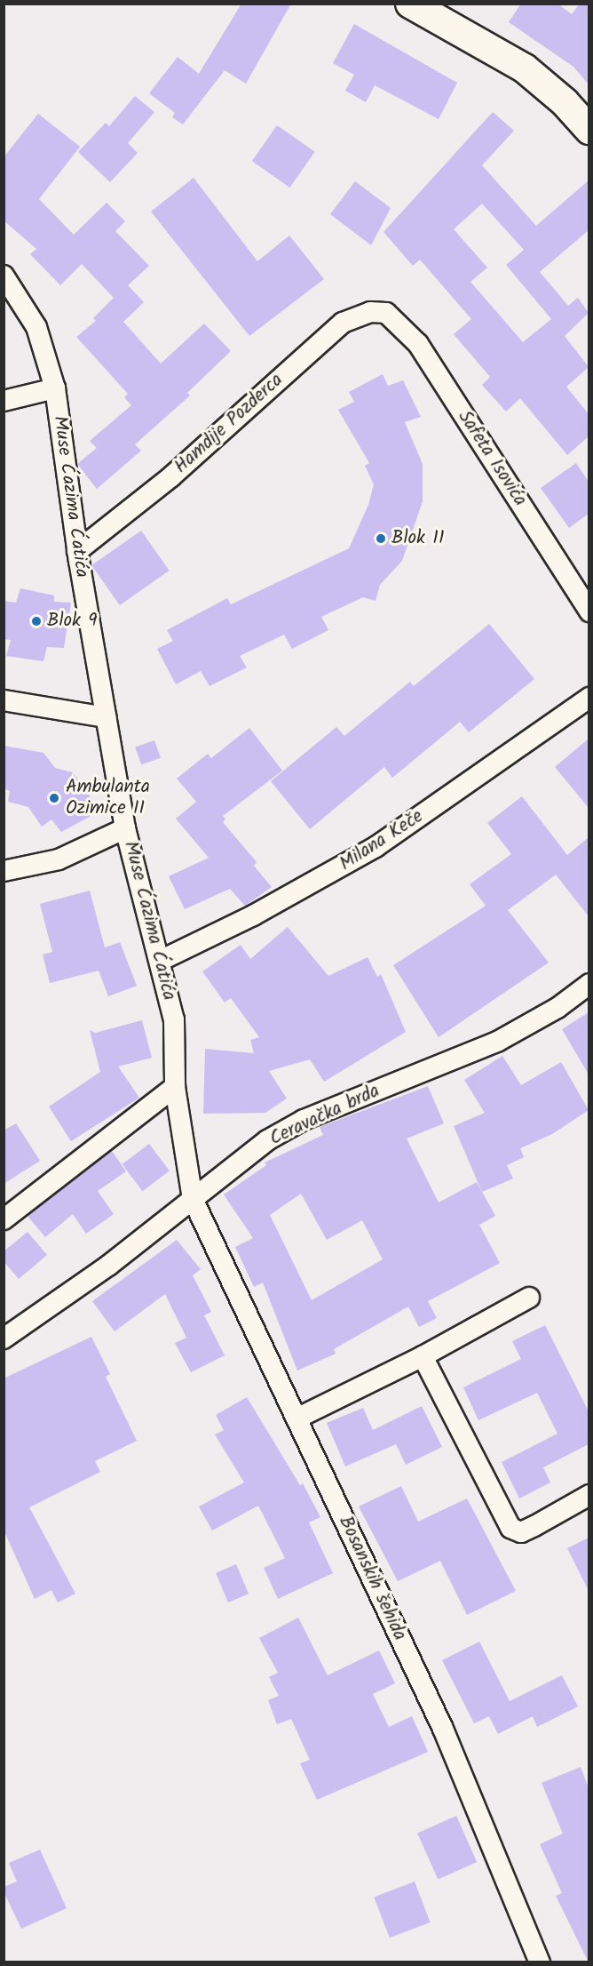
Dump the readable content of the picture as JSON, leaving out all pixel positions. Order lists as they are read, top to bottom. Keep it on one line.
{"streets":{"street":["Hamdije Pozderca","Safeta Isovića","Muse Ćazima Ćatića","Milana Keče","Ceravačka brda","Bosanskih šehida"]},"crossings":[["Hamdije Pozderca","Safeta Isovića"],["Hamdije Pozderca","Muse Ćazima Ćatića"],["Muse Ćazima Ćatića","Milana Keče"],["Muse Ćazima Ćatića","Ceravačka brda"],["Muse Ćazima Ćatića","Bosanskih šehida"],["Ceravačka brda","Bosanskih šehida"]],"places":["Blok 11","Blok 9","Ambulanta Ozimice II"]}
